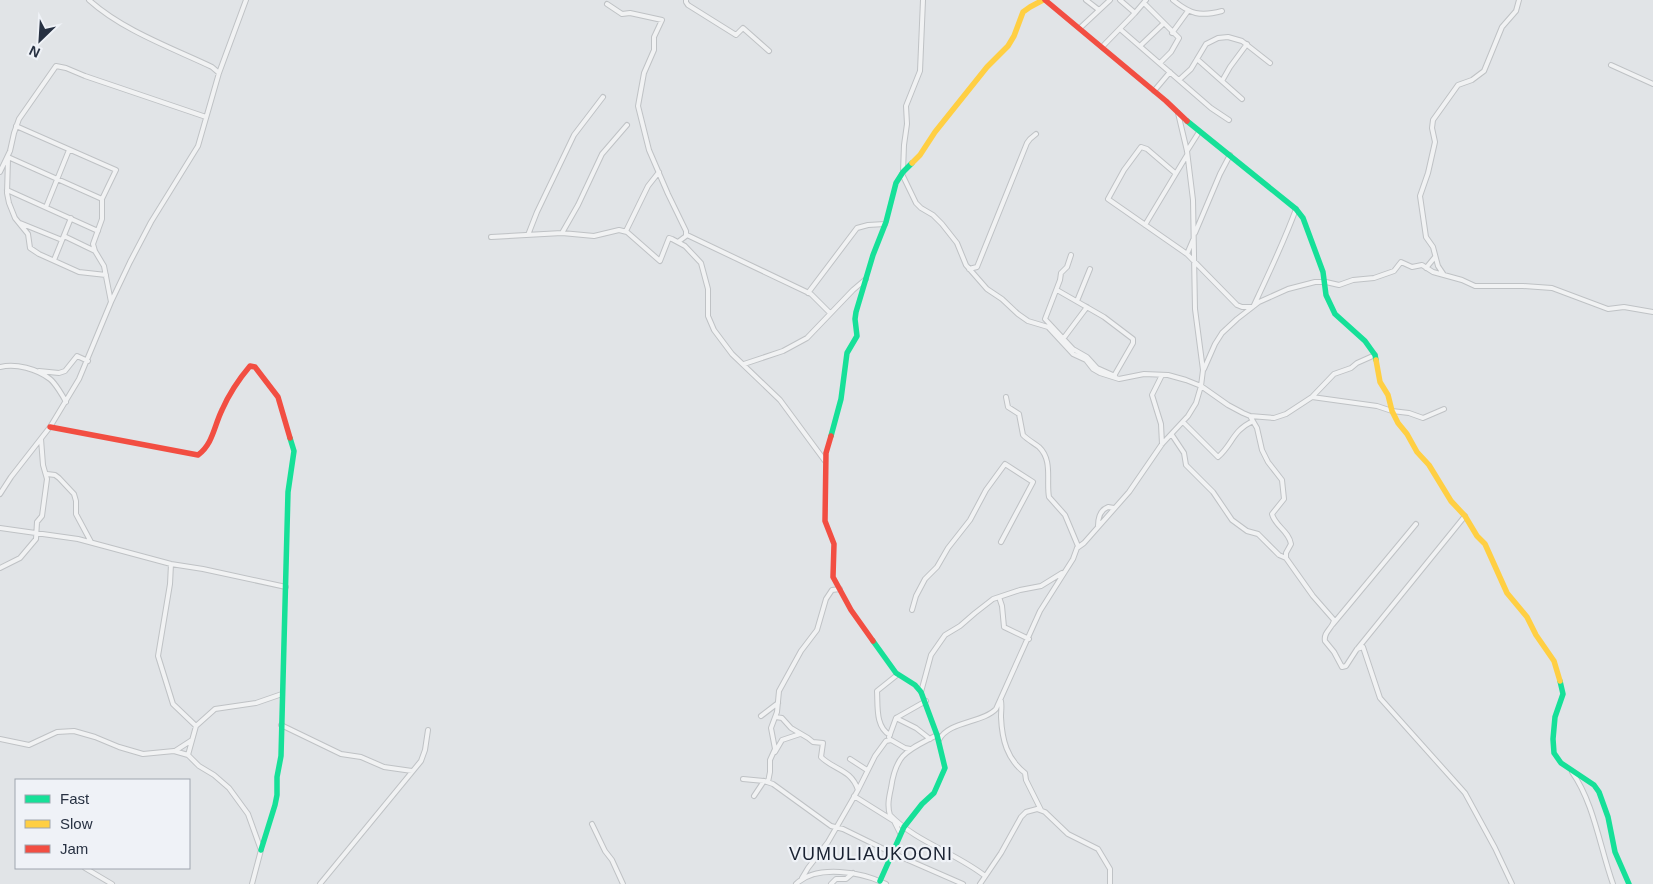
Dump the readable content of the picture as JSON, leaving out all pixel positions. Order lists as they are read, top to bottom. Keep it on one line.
{"districts":["VUMULIAUKOONI"],"legend":["Fast","Slow","Jam"],"north":"bottom left"}
